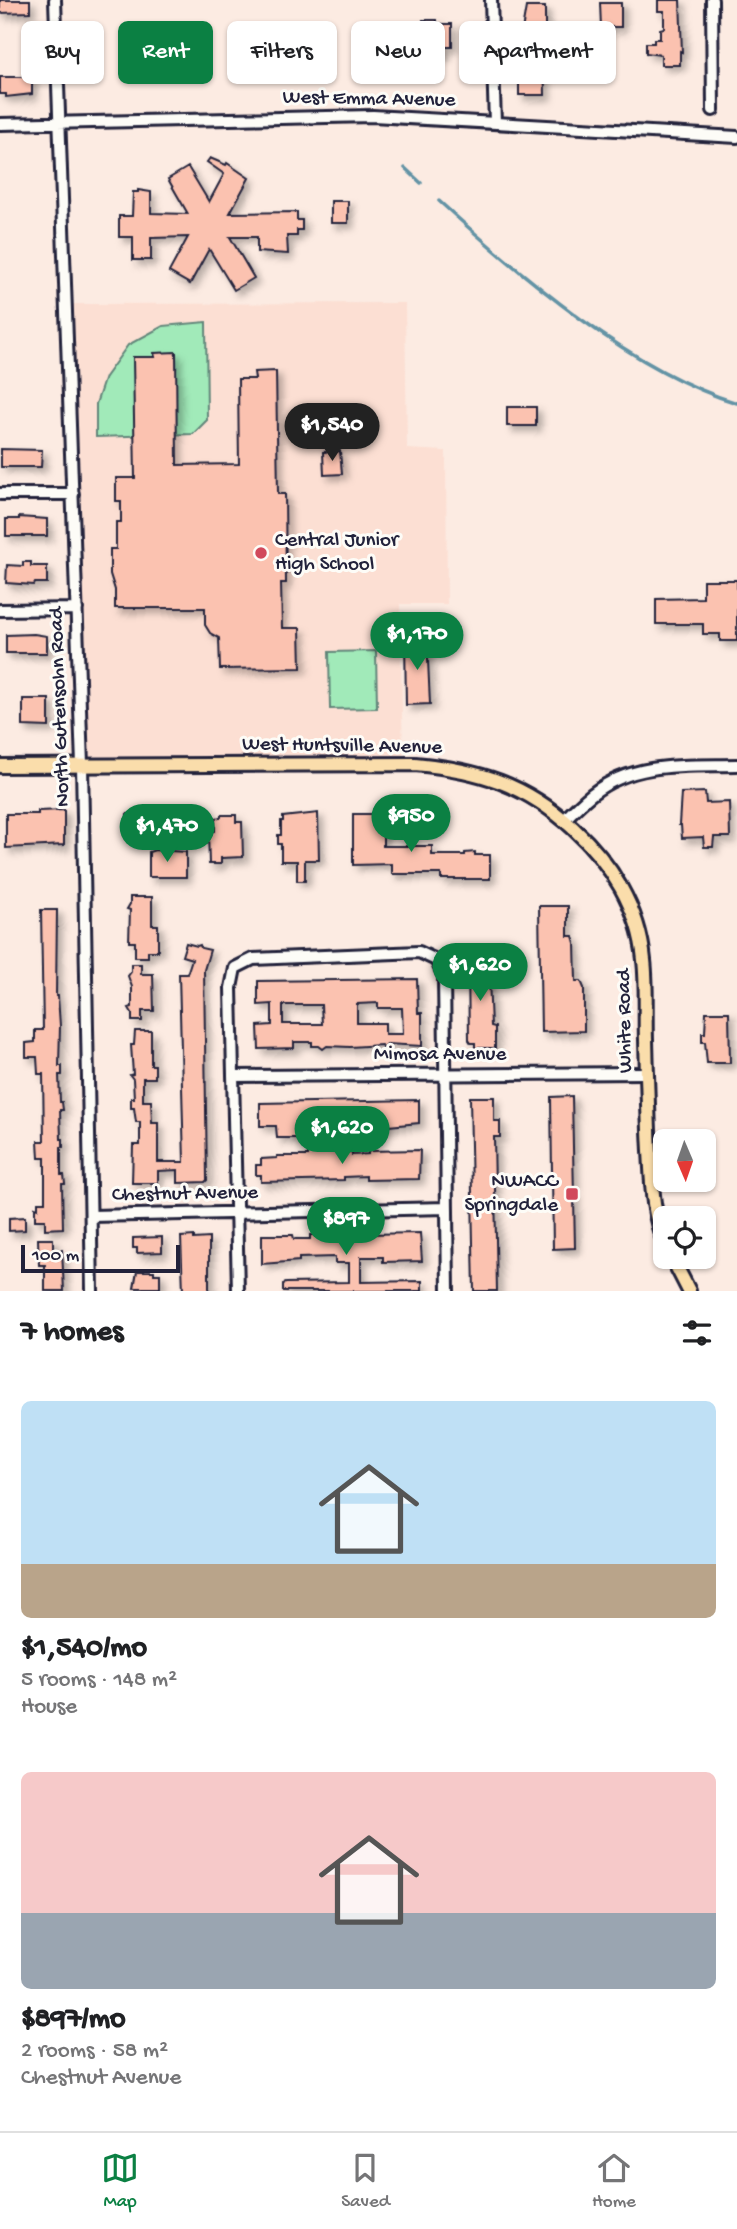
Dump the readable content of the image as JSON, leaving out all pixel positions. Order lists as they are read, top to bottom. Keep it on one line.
{"streets":{"main road":["West Huntsville Avenue","White Road"],"street":["West Emma Avenue","North Gutensohn Road","Mimosa Avenue","Chestnut Avenue"]},"crossings":[["West Emma Avenue","North Gutensohn Road"],["North Gutensohn Road","West Huntsville Avenue"],["North Gutensohn Road","Chestnut Avenue"],["West Huntsville Avenue","White Road"],["White Road","Mimosa Avenue"]],"places":{"other":["Central Junior High School"],"transit":["NWACC Springdale"]},"scale_bar":"100 m","north":"bottom","page":{"chip":["Buy","Rent","Filters","New","Apartment"],"price":["$1,540","$1,170","$950","$1,470","$1,620","$1,620","$897"],"scale":"100 m","heading":"7 homes","list":[{"name":"$1,540/mo","note":"5 rooms · 148 m² · House"},{"name":"$897/mo","note":"2 rooms · 58 m² · Chestnut Avenue"}],"tabs":["Map","Saved","Home"]}}
